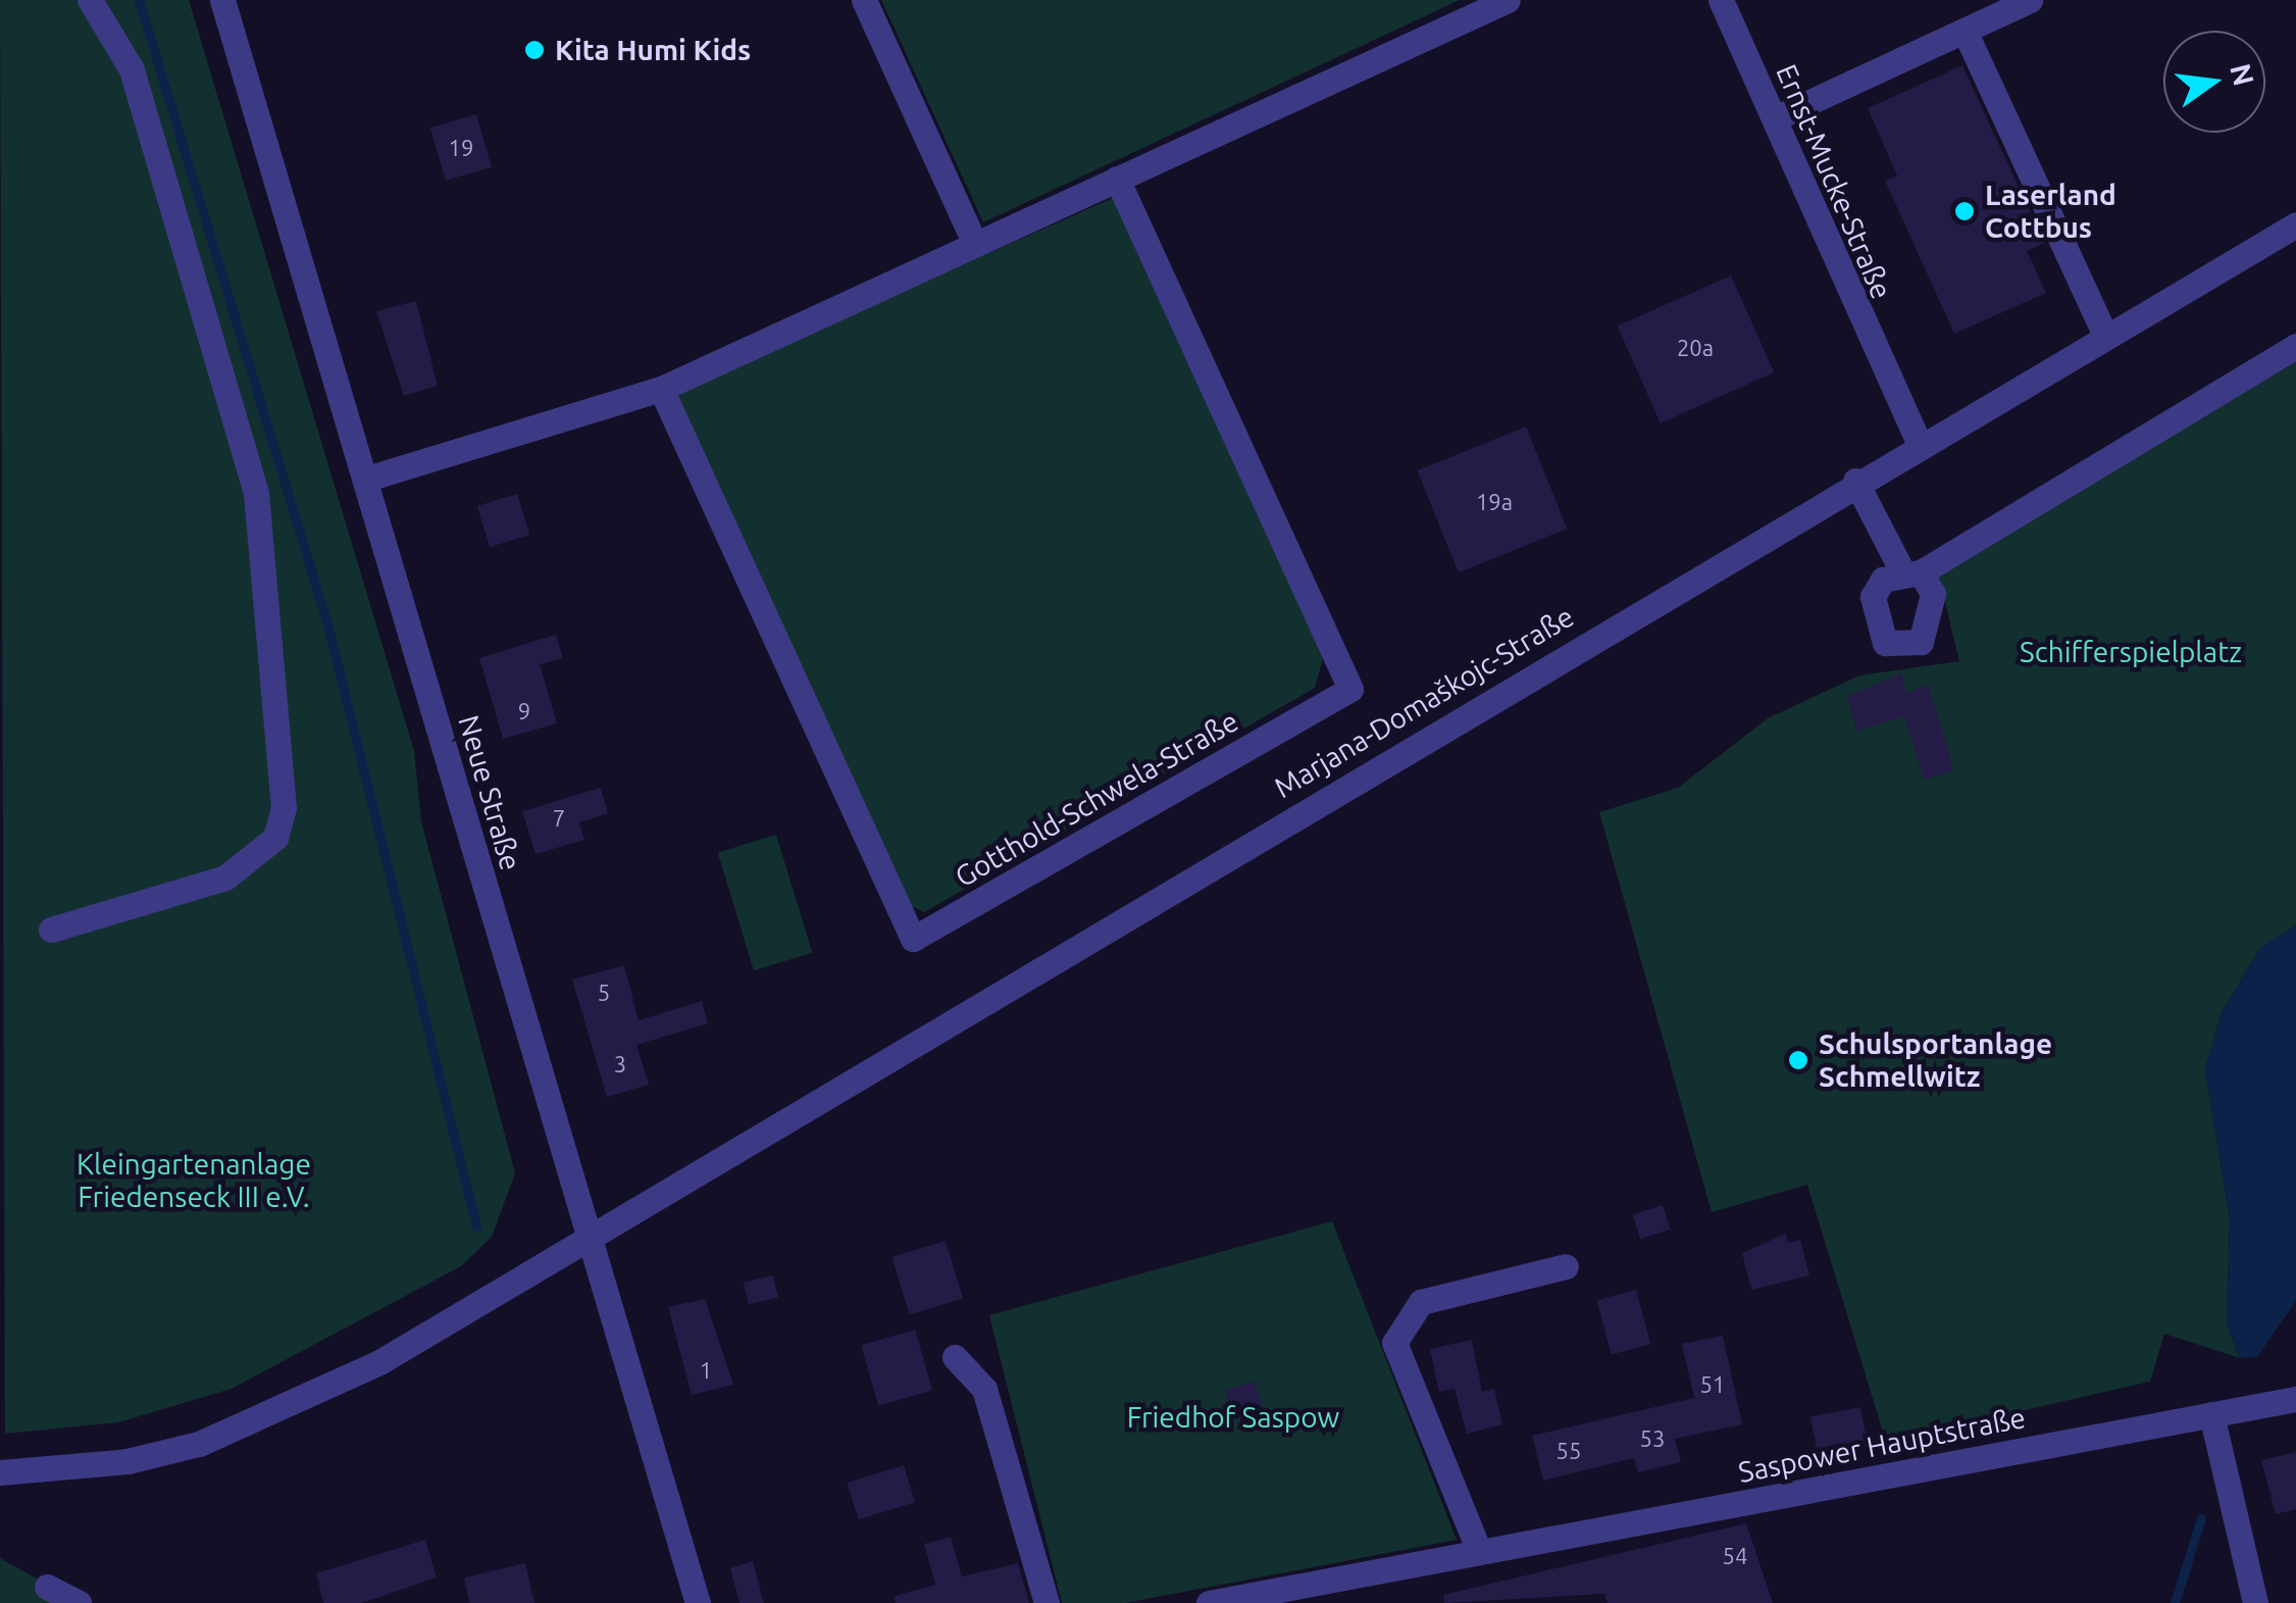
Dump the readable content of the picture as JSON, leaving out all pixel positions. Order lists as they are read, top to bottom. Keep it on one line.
{"streets":{"street":["Ernst-Mucke-Straße","Marjana-Domaškojc-Straße","Neue Straße","Gotthold-Schwela-Straße","Saspower Hauptstraße"]},"crossings":[["Ernst-Mucke-Straße","Marjana-Domaškojc-Straße"],["Marjana-Domaškojc-Straße","Neue Straße"]],"parks":["Schifferspielplatz","Kleingartenanlage Friedenseck III e.V.","Friedhof Saspow"],"places":["Kita Humi Kids","Laserland Cottbus","Schulsportanlage Schmellwitz"],"house_numbers":["19","20a","19a","9","7","5","3","1","51","53","55","54"],"north":"right"}
